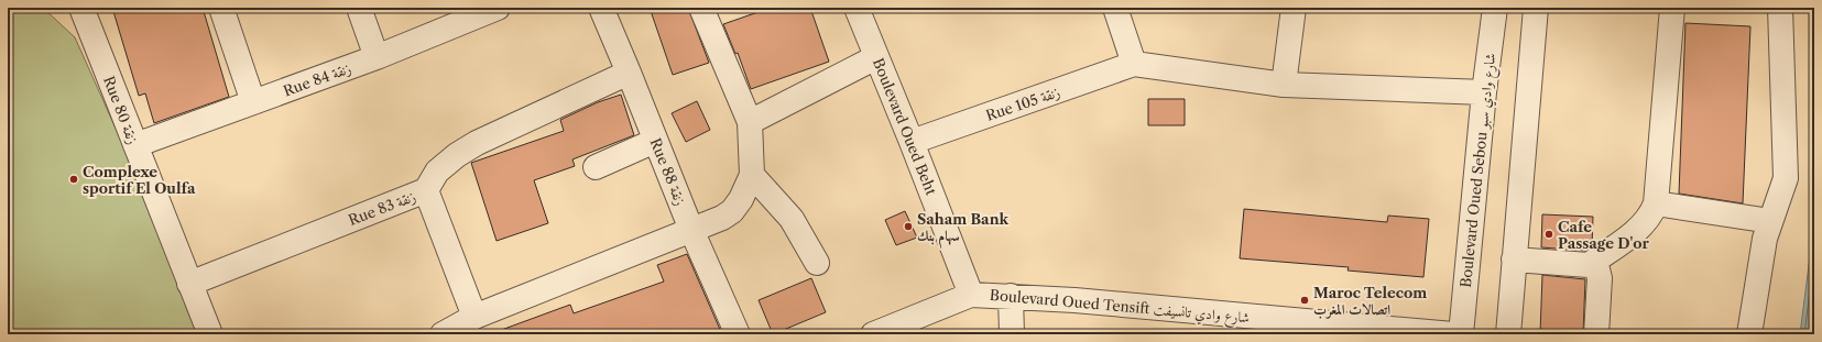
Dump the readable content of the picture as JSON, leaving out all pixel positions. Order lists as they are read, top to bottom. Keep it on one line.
{"streets":{"street":["Rue 84 زنقة","Rue 105 زنقة","Rue 80 زنقة","Boulevard Oued Beht","Boulevard Oued Sebou شارع وادي سبو","Rue 88 زنقة","Rue 83 زنقة","Boulevard Oued Tensift شارع وادي تانسيفت"]},"crossings":[["Rue 84 زنقة","Rue 80 زنقة"],["Rue 105 زنقة","Boulevard Oued Beht"],["Rue 80 زنقة","Rue 83 زنقة"],["Boulevard Oued Beht","Boulevard Oued Tensift شارع وادي تانسيفت"],["Rue 88 زنقة","Rue 83 زنقة"]],"places":["Complexe sportif El Oulfa","Saham Bank سهام بنك","Cafe Passage D'or","Maroc Telecom اتصالات المغرب"]}
